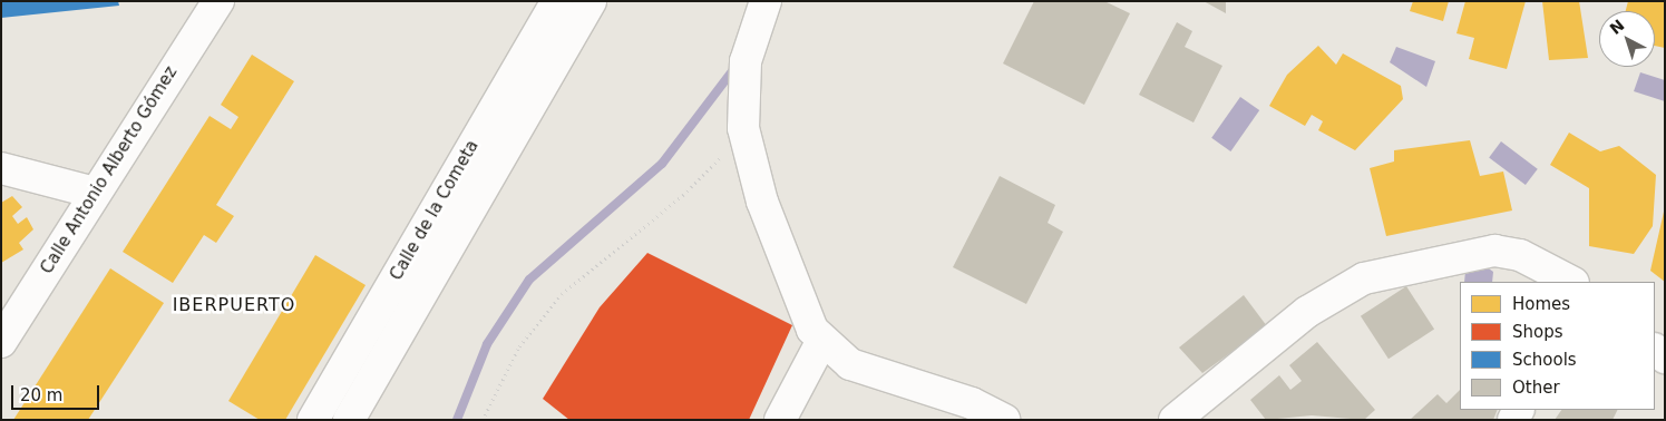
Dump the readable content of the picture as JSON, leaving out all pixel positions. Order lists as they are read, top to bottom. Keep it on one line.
{"streets":{"street":["Calle Antonio Alberto Gómez","Calle de la Cometa"]},"districts":["IBERPUERTO"],"legend":["Homes","Shops","Schools","Other"],"scale_bar":"20 m","north":"top left"}
